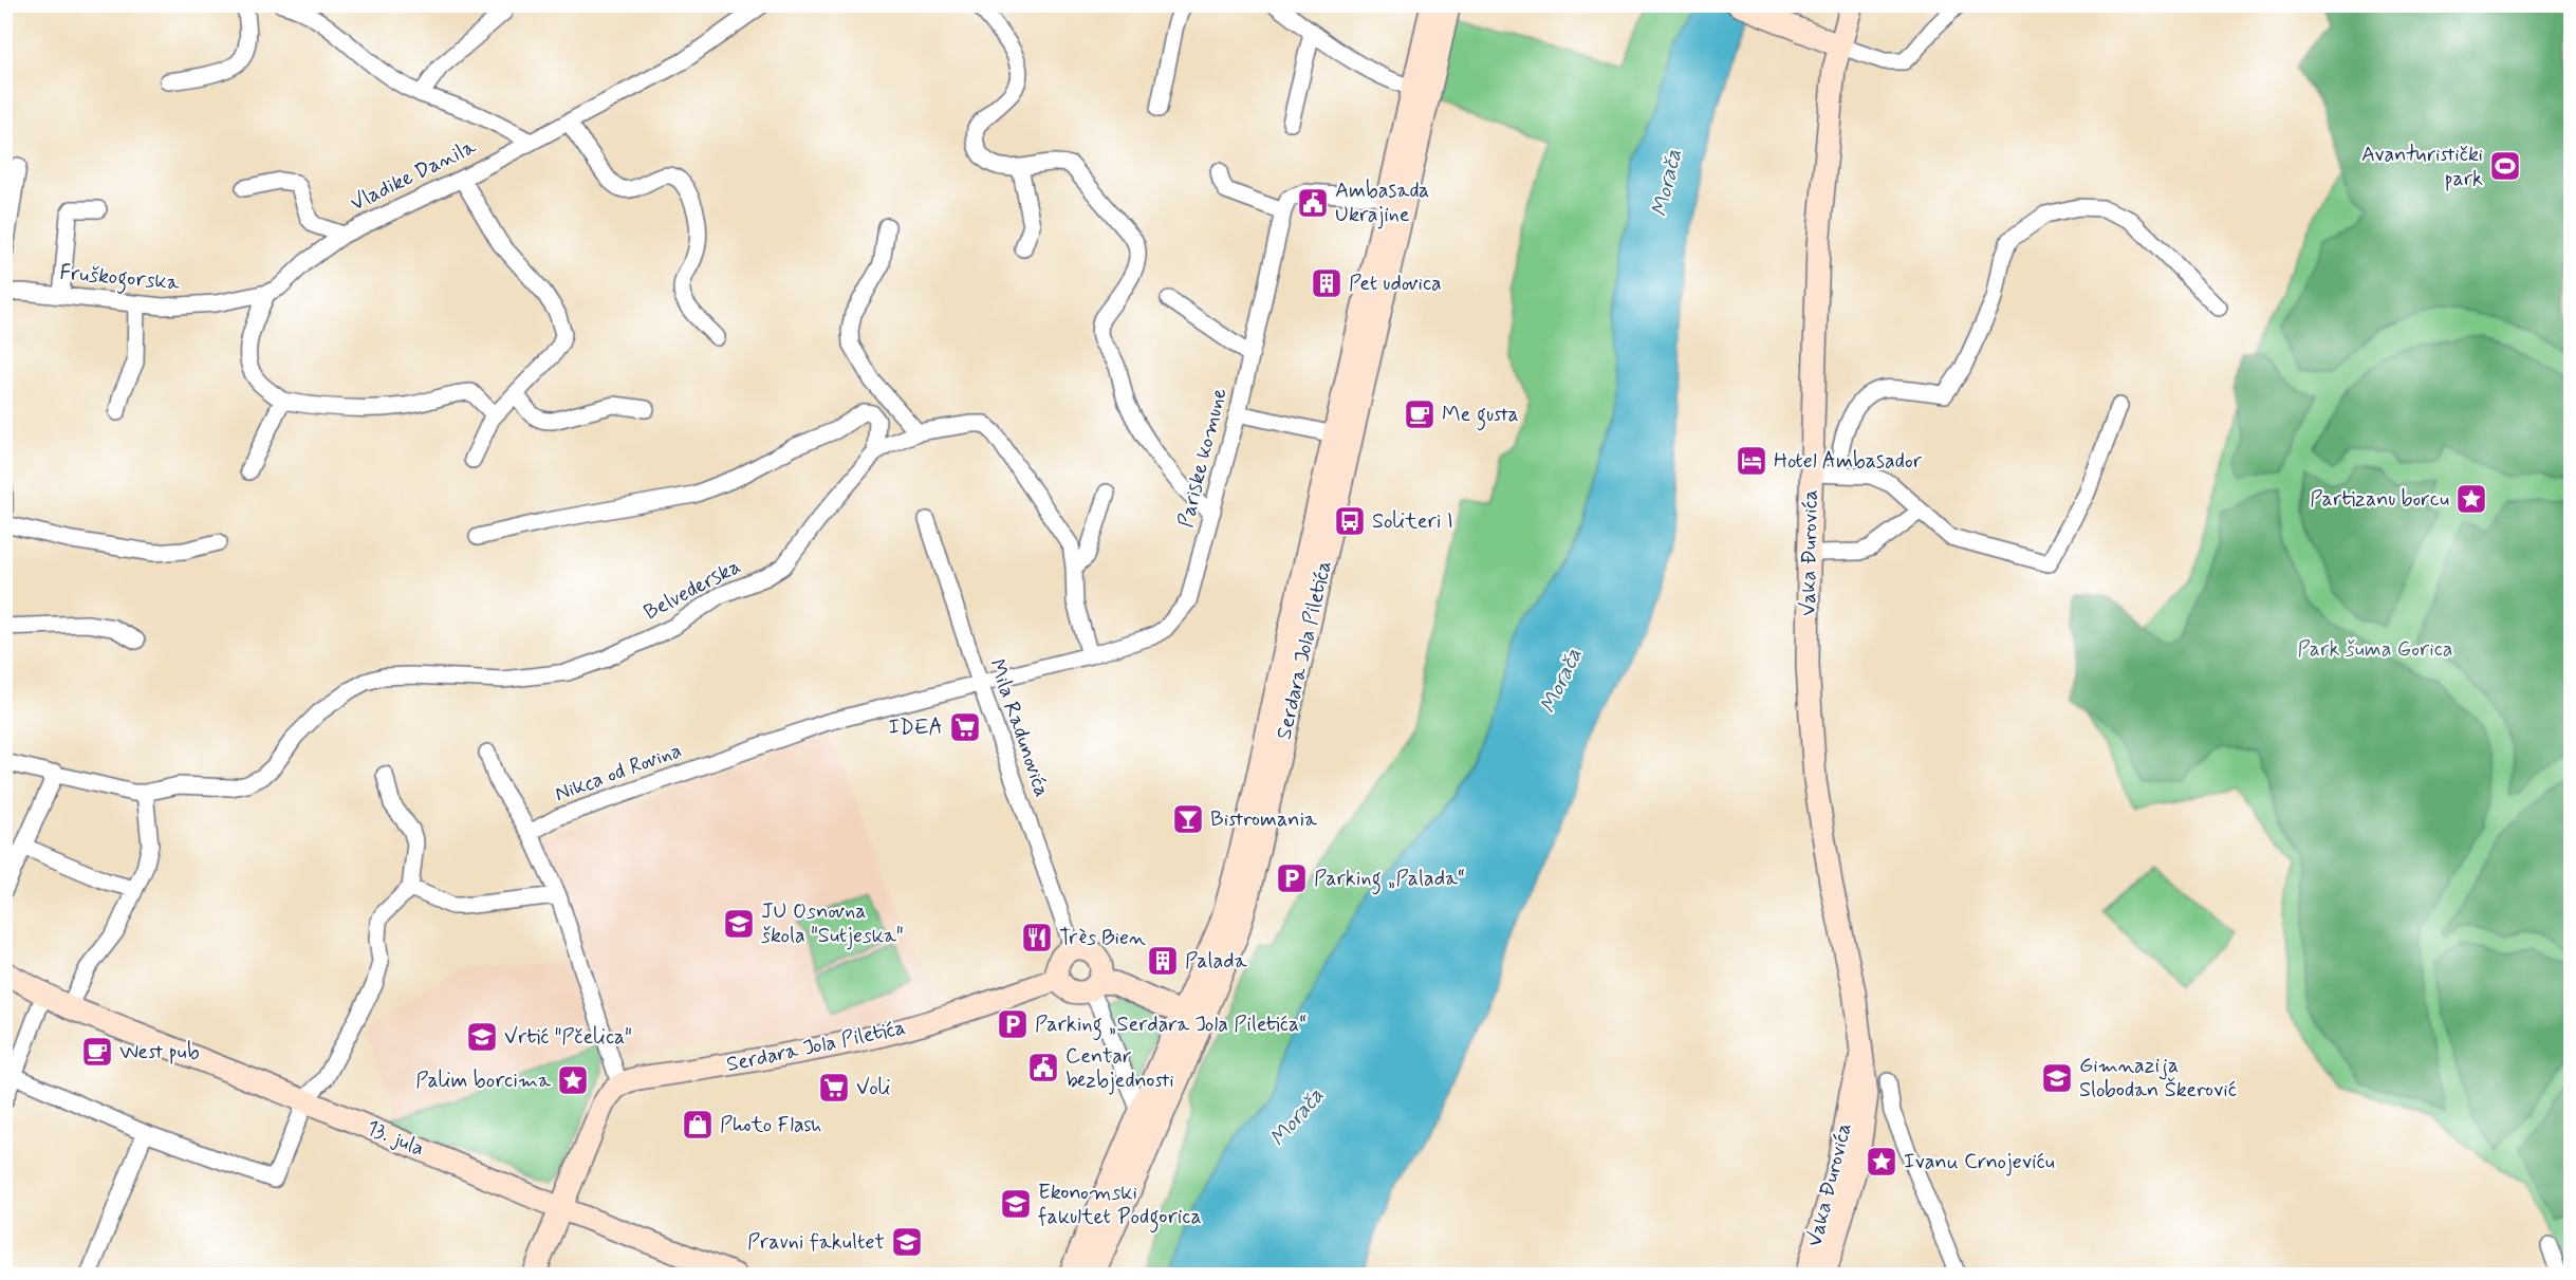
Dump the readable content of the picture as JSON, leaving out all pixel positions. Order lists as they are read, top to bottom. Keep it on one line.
{"streets":{"main road":["Vaka Đurovića","Serdara Jola Piletića","13. jula"],"street":["Vladike Danila","Fruškogorska","Pariske komune","Belvederska","Mila Radunovića","Nikca od Rovina"]},"crossings":[["Vladike Danila","Fruškogorska"],["Pariske komune","Belvederska"],["Pariske komune","Mila Radunovića"],["Pariske komune","Nikca od Rovina"],["Serdara Jola Piletića","Mila Radunovića"],["Mila Radunovića","Nikca od Rovina"]],"water":["Morača"],"parks":["Park šuma Gorica"],"places":{"sports":["Avanturistički park"],"public building":["Ambasada Ukrajine","Centar bezbjednosti"],"building":["Pet udovica","Palada"],"cafe":["Me gusta","West pub"],"hotel":["Hotel Ambasador"],"place":["Partizanu borcu","Palim borcima","Ivanu Crnojeviću"],"bus stop":["Soliteri I"],"supermarket":["IDEA","Voli"],"bar":["Bistromania"],"parking":["Parking „Palada“","Parking „Serdara Jola Piletića“"],"school or university":["JU Osnovna škola \"Sutjeska\"","Vrtić \"Pčelica\"","Gimnazija Slobodan Škerović","Ekonomski fakultet Podgorica","Pravni fakultet"],"restaurant":["Très Bien"],"shop":["Photo Flash"]}}
